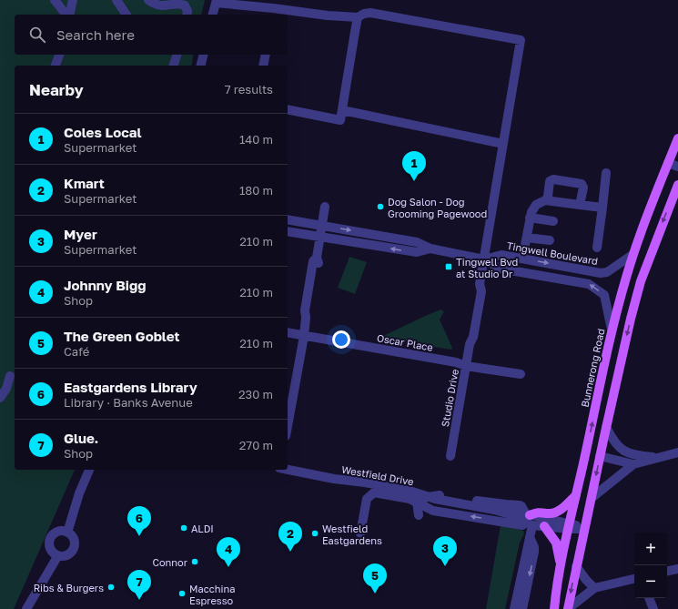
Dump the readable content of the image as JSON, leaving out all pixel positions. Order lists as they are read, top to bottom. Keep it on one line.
{"streets":{"main road":["Bunnerong Road"],"street":["Tingwell Boulevard","Oscar Place","Studio Drive","Westfield Drive"]},"crossings":[["Tingwell Boulevard","Bunnerong Road"],["Tingwell Boulevard","Studio Drive"],["Oscar Place","Studio Drive"],["Bunnerong Road","Westfield Drive"]],"places":{"other":["Dog Salon - Dog Grooming Pagewood","ALDI","Westfield Eastgardens","Connor","Ribs & Burgers","Macchina Espresso"],"transit":["Tingwell Bvd at Studio Dr"]},"page":{"search":"Search here","heading":["Nearby","7 results"],"list":[{"mark":"1","name":"Coles Local","note":"Supermarket","value":"140 m"},{"mark":"2","name":"Kmart","note":"Supermarket","value":"180 m"},{"mark":"3","name":"Myer","note":"Supermarket","value":"210 m"},{"mark":"4","name":"Johnny Bigg","note":"Shop","value":"210 m"},{"mark":"5","name":"The Green Goblet","note":"Café","value":"210 m"},{"mark":"6","name":"Eastgardens Library","note":"Library · Banks Avenue","value":"230 m"},{"mark":"7","name":"Glue.","note":"Shop","value":"270 m"}],"pins":["1","6","2","3","4","5","7"],"map_buttons":["+","−"]}}
